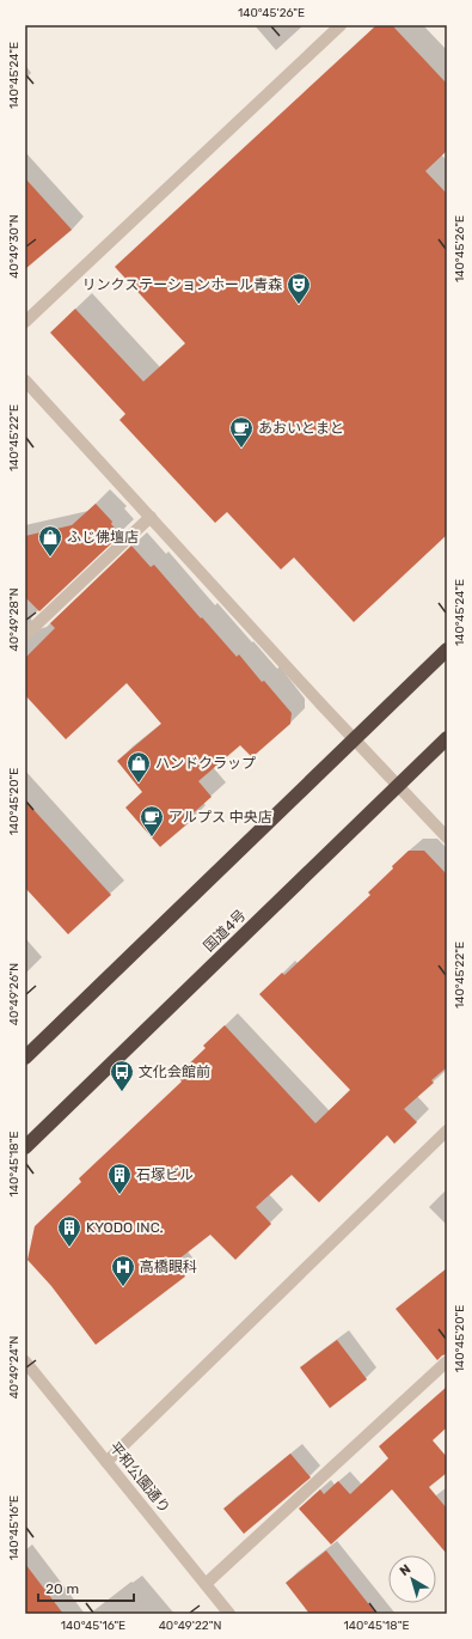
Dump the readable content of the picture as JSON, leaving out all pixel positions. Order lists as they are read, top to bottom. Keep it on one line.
{"streets":{"highway":["国道4号"],"street":["平和公園通り"]},"places":{"theatre":["リンクステーションホール青森"],"cafe":["あおいとまと","アルプス 中央店"],"shop":["ふじ佛壇店","ハンドクラップ"],"bus stop":["文化会館前"],"building":["石塚ビル","KYODO INC."],"hospital":["高橋眼科"]},"scale_bar":"20 m","north":"top left","coordinates":["140°45'26\"E","140°45'24\"E","40°49'30\"N","140°45'22\"E","40°49'28\"N","140°45'20\"E","40°49'26\"N","140°45'18\"E","40°49'24\"N","140°45'16\"E","40°49'22\"N"]}
